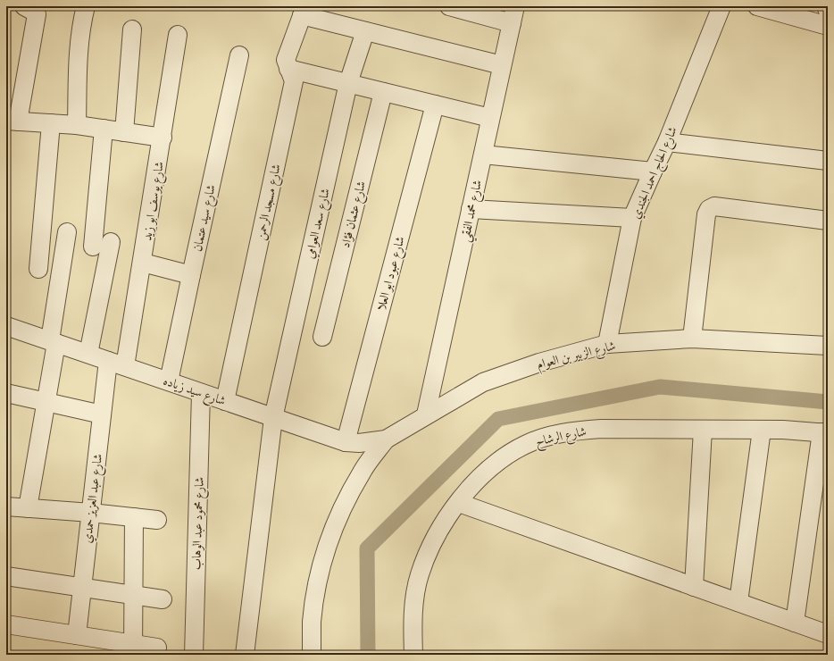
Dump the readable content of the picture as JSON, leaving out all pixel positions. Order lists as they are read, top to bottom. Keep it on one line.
{"streets":{"street":["شارع الحاج احمد الجندي","شارع يوسف ابو زيد","شارع مسجد الرحمن","شارع محمد الفقي","شارع عثمان فؤاد","شارع سيد عتمان","شارع سعد العوامي","شارع عبود ابو العلا","شارع الزبير بن العوام","شارع سيد زياده","شارع الرشاح","شارع عبد العزيز حمدي","شارع محمود عبد الوهاب"]},"crossings":[["شارع الحاج احمد الجندي","شارع الزبير بن العوام"],["شارع يوسف ابو زيد","شارع سيد زياده"],["شارع مسجد الرحمن","شارع سيد زياده"],["شارع محمد الفقي","شارع الزبير بن العوام"],["شارع سيد عتمان","شارع سيد زياده"],["شارع سعد العوامي","شارع سيد زياده"],["شارع عبود ابو العلا","شارع سيد زياده"],["شارع الزبير بن العوام","شارع سيد زياده"],["شارع سيد زياده","شارع عبد العزيز حمدي"],["شارع سيد زياده","شارع محمود عبد الوهاب"]]}
